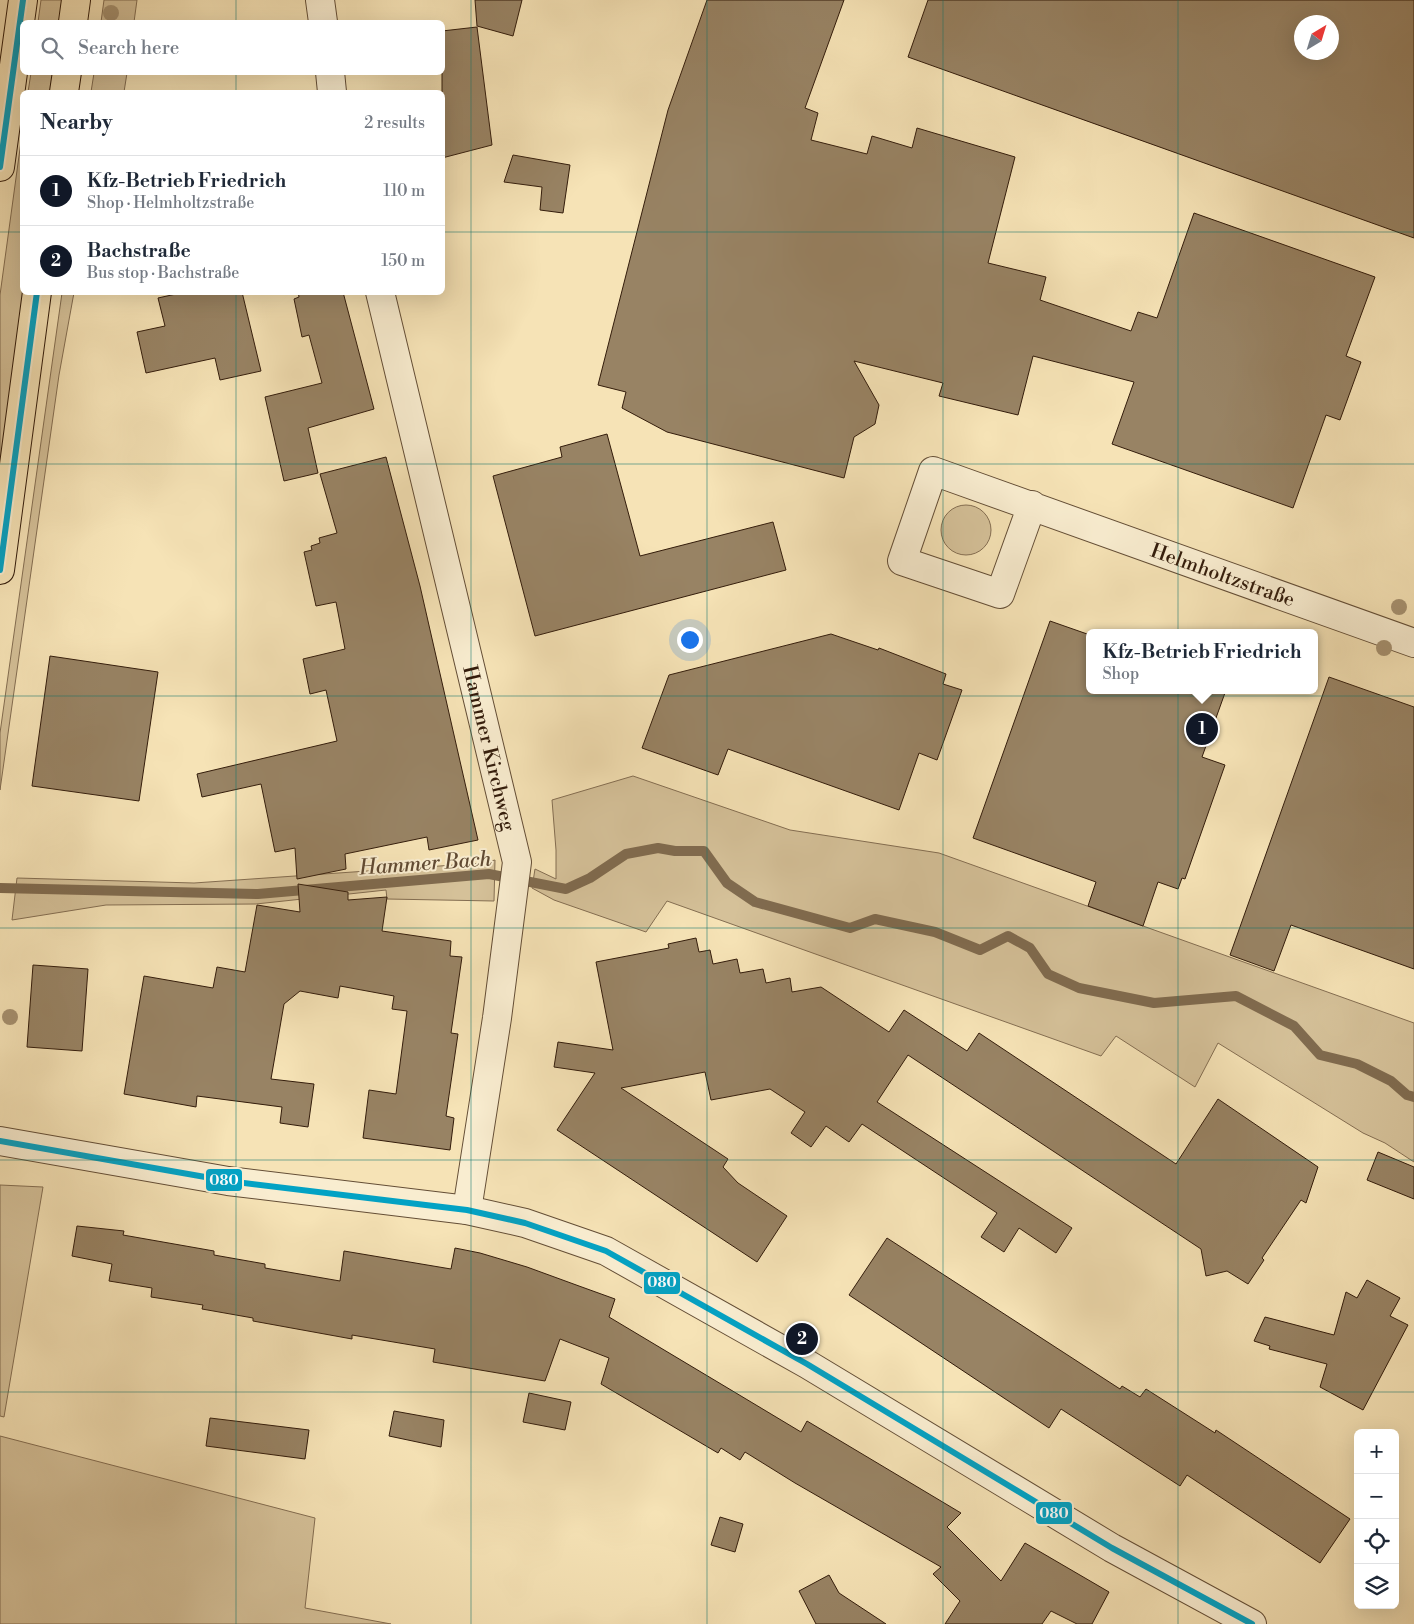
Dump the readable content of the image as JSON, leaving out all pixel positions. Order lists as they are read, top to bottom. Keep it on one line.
{"streets":{"street":["Helmholtzstraße","Hammer Kirchweg"]},"water":["Hammer Bach"],"lines":["transit line 080"],"north":"top right","page":{"search":"Search here","heading":["Nearby","2 results"],"list":[{"mark":"1","name":"Kfz-Betrieb Friedrich","note":"Shop · Helmholtzstraße","value":"110 m"},{"mark":"2","name":"Bachstraße","note":"Bus stop · Bachstraße","value":"150 m"}],"popup":["Kfz-Betrieb Friedrich","Shop"],"pins":["1","2"],"map_buttons":["+","−"]}}
